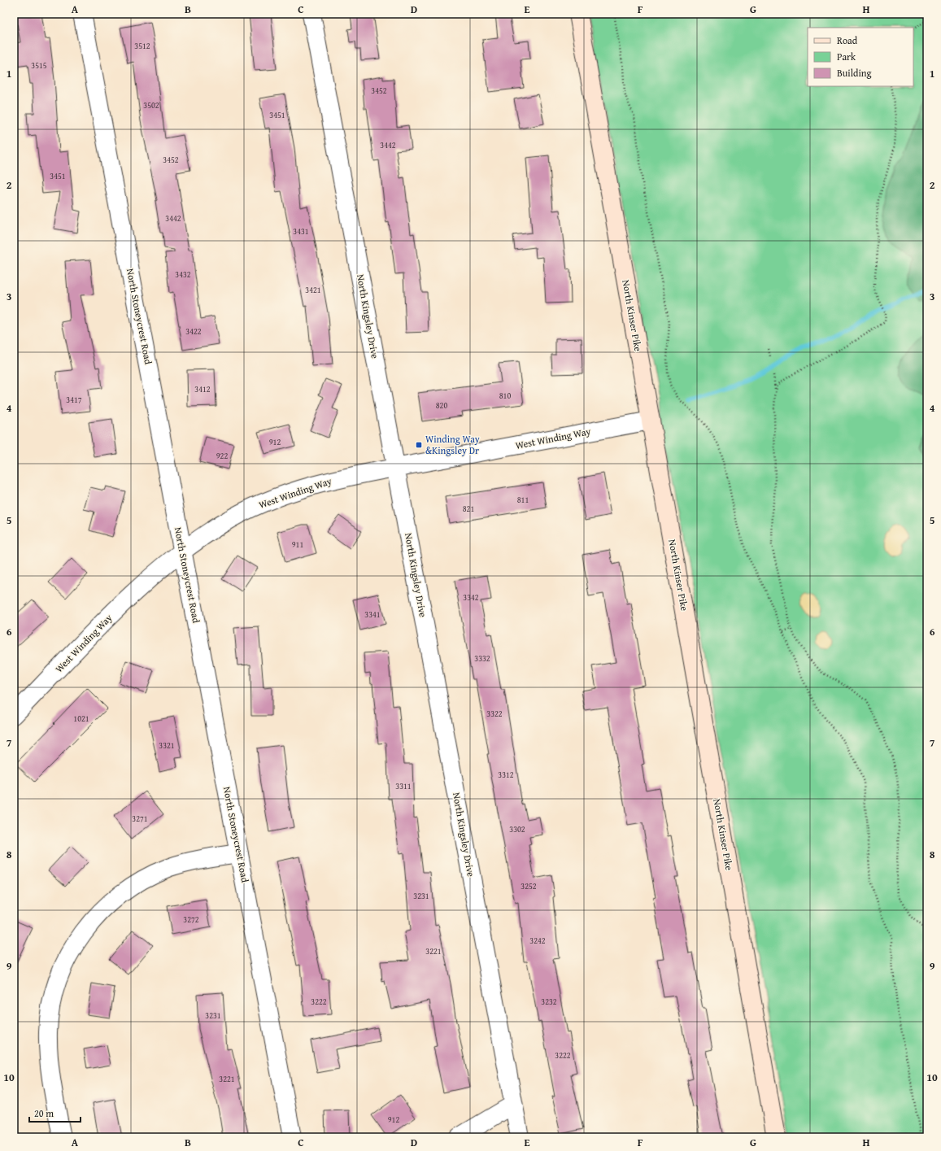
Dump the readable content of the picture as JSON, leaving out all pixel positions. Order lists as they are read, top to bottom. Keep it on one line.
{"streets":{"street":["North Kinser Pike","North Stoneycrest Road","North Kingsley Drive","West Winding Way"]},"crossings":[["North Kinser Pike","West Winding Way"],["North Stoneycrest Road","West Winding Way"],["North Kingsley Drive","West Winding Way"]],"places":{"transit":["Winding Way &Kingsley Dr"]},"house_numbers":["3512","3515","3452","3502","3451","3442","3452","3451","3442","3431","3432","3421","3422","3412","810","3417","820","912","922","811","821","911","3342","3341","3332","3322","1021","3321","3312","3311","3271","3302","3252","3231","3272","3242","3221","3222","3232","3231","3222","3221","912"],"legend":["Road","Park","Building"],"scale_bar":"20 m","grid":{"columns":["A","B","C","D","E","F","G","H"],"rows":["1","2","3","4","5","6","7","8","9","10"]}}
